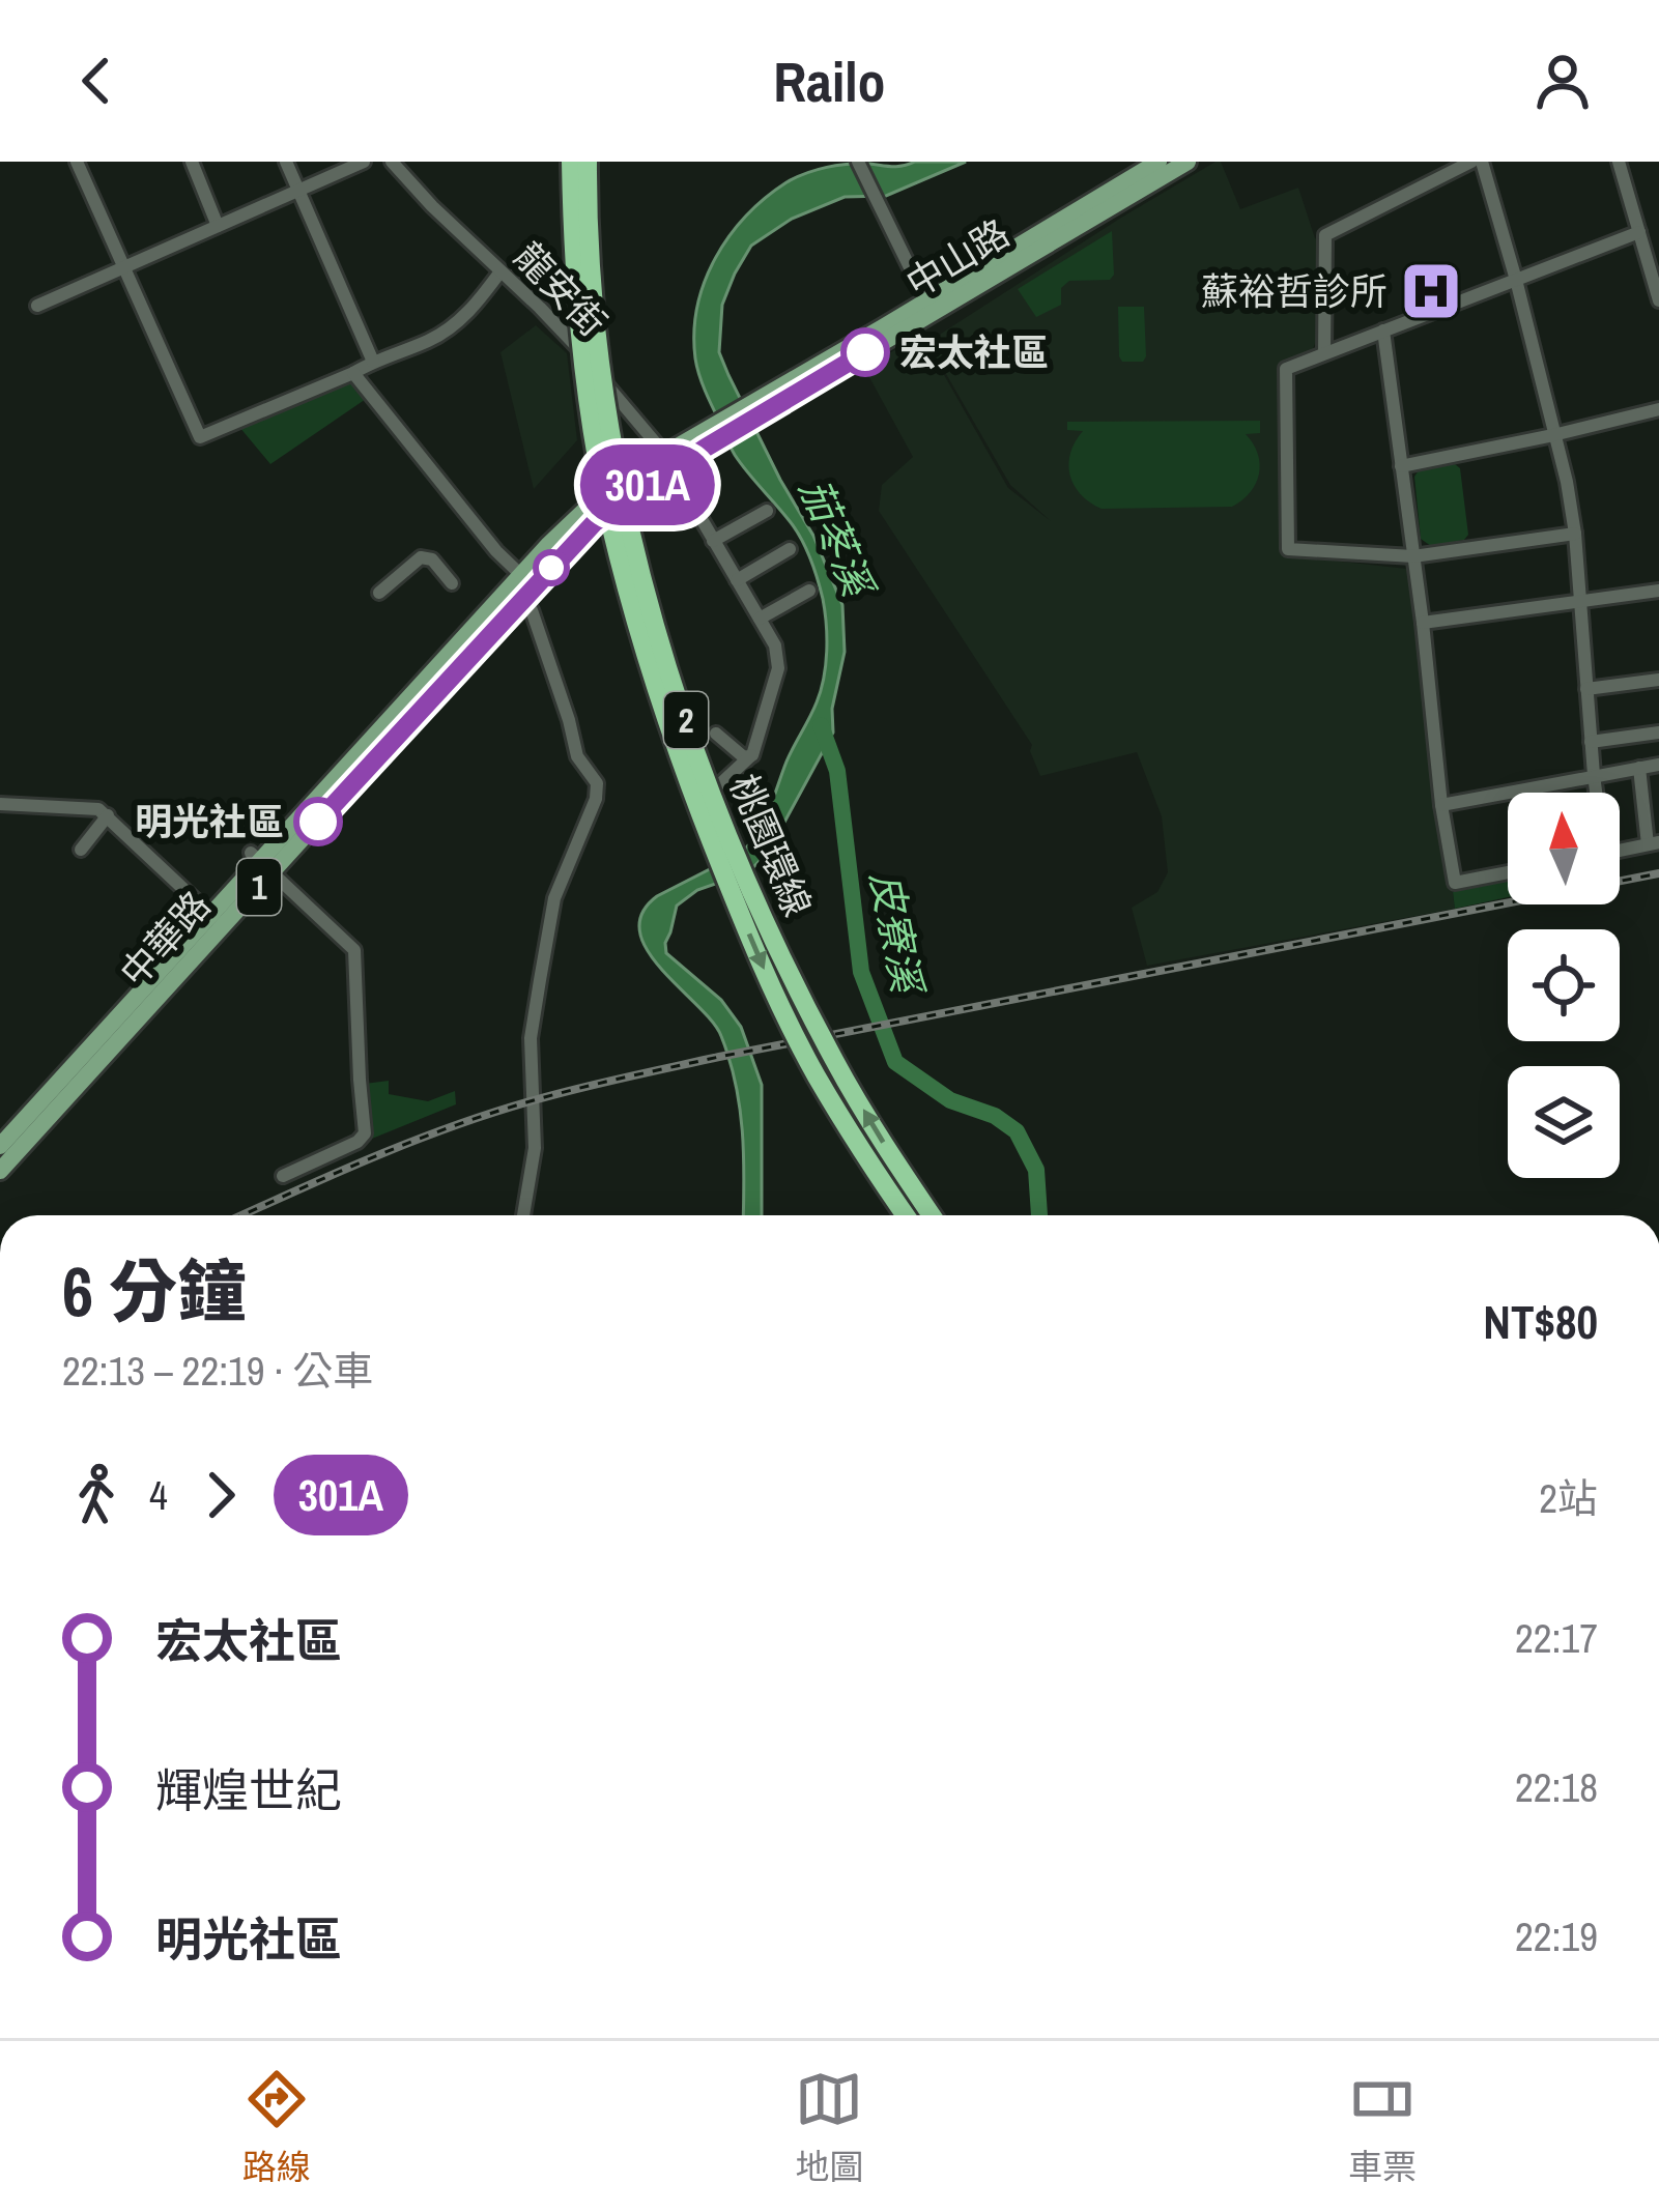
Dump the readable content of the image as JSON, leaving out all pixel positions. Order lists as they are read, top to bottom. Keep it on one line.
{"streets":{"highway":["2","桃園環線"],"main road":["中山路","1","中華路"],"street":["龍安街"]},"crossings":[["中山路","中華路"],["龍安街","中華路"]],"water":["茄苳溪","皮寮溪"],"places":{"hospital":["蘇裕哲診所"],"other":["宏太社區","明光社區"]},"lines":["bus line 301A"],"north":"top","page":{"header":"Railo","on_map":"301A","heading":["6 分鐘","22:13 – 22:19 · 公車","NT$80"],"legs":["4","301A","2站"],"list":[{"name":"宏太社區","value":"22:17"},{"name":"輝煌世紀","value":"22:18"},{"name":"明光社區","value":"22:19"}],"tabs":["路線","地圖","車票"]}}
